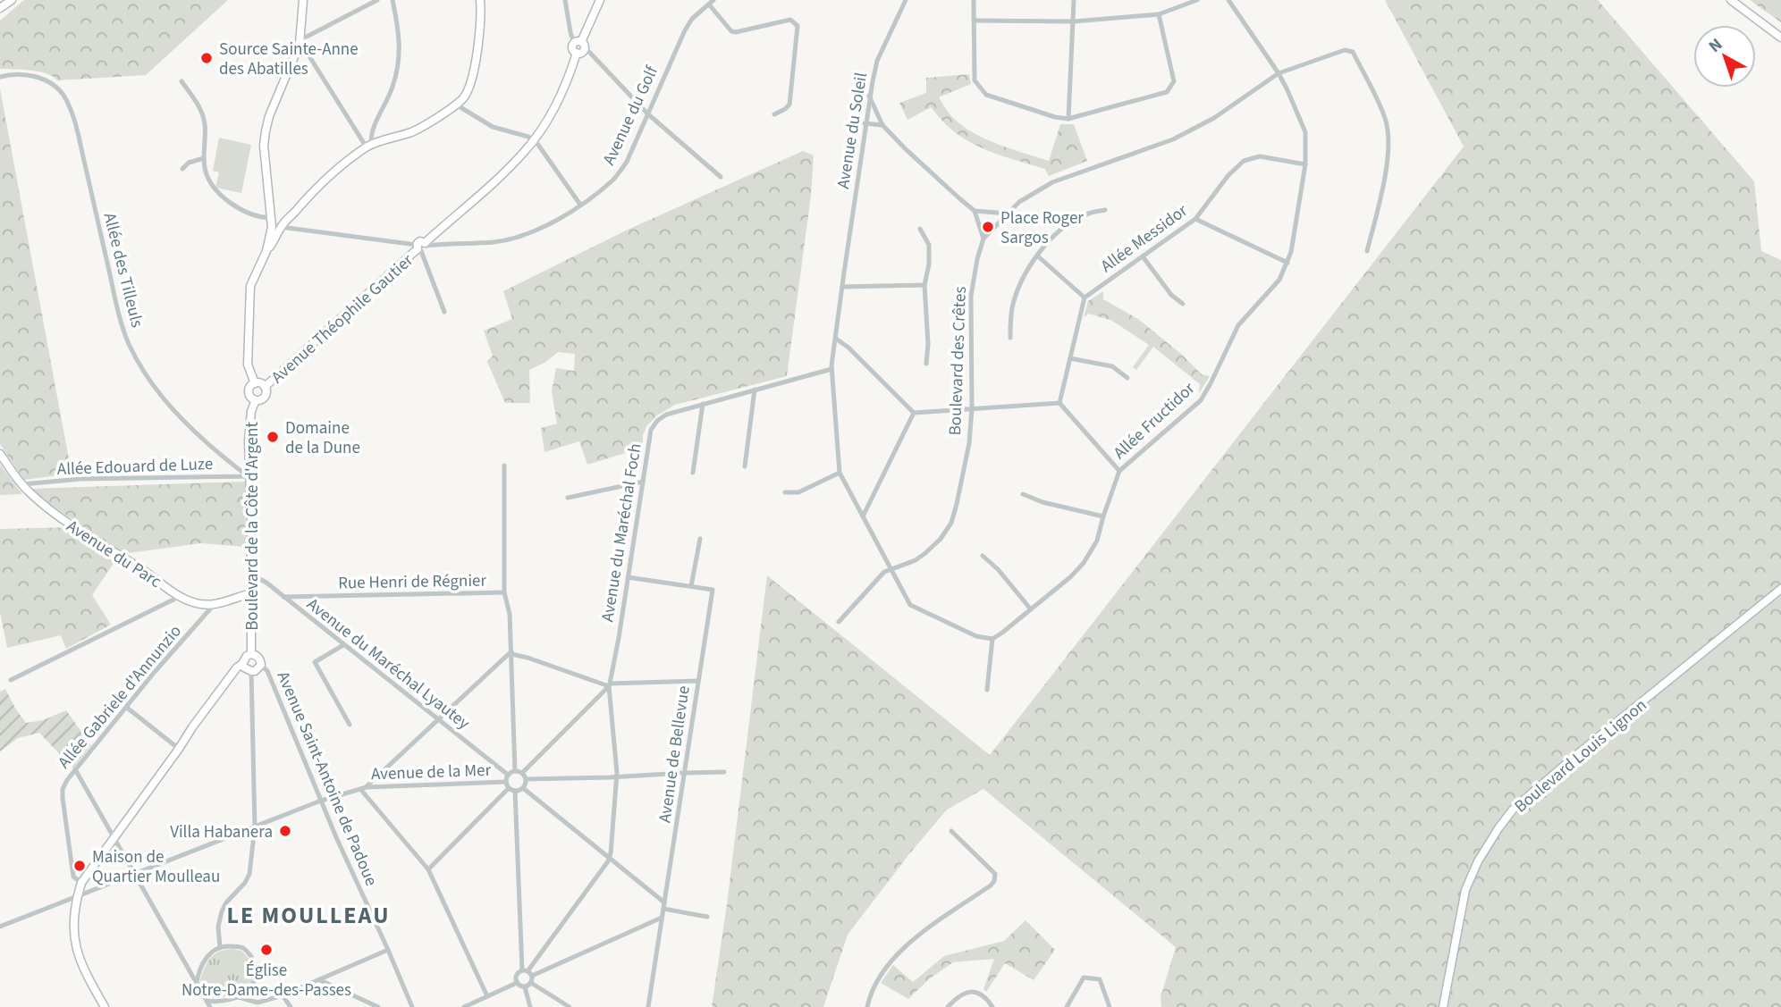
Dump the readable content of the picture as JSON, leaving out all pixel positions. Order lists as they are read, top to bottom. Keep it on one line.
{"streets":{"main road":["Avenue Théophile Gautier","Boulevard de la Côte d'Argent","Avenue du Parc","Boulevard Louis Lignon"],"street":["Avenue du Golf","Avenue du Soleil","Allée Messidor","Allée des Tilleuls","Boulevard des Crêtes","Allée Fructidor","Allée Edouard de Luze","Avenue du Maréchal Foch","Rue Henri de Régnier","Avenue du Maréchal Lyautey","Allée Gabriele d'Annunzio","Avenue de Bellevue","Avenue de la Mer","Avenue Saint-Antoine de Padoue"]},"crossings":[["Avenue du Golf","Avenue Théophile Gautier"],["Avenue du Soleil","Avenue du Maréchal Foch"],["Allée Messidor","Allée Fructidor"],["Allée des Tilleuls","Allée Edouard de Luze"],["Allée des Tilleuls","Boulevard de la Côte d'Argent"],["Avenue Théophile Gautier","Boulevard de la Côte d'Argent"],["Boulevard des Crêtes","Allée Fructidor"],["Allée Edouard de Luze","Boulevard de la Côte d'Argent"],["Allée Edouard de Luze","Avenue du Parc"],["Boulevard de la Côte d'Argent","Avenue du Parc"],["Boulevard de la Côte d'Argent","Avenue du Maréchal Lyautey"],["Boulevard de la Côte d'Argent","Allée Gabriele d'Annunzio"],["Boulevard de la Côte d'Argent","Avenue de la Mer"],["Boulevard de la Côte d'Argent","Avenue Saint-Antoine de Padoue"],["Avenue du Maréchal Foch","Avenue de Bellevue"],["Avenue du Parc","Allée Gabriele d'Annunzio"],["Rue Henri de Régnier","Avenue du Maréchal Lyautey"],["Avenue du Maréchal Lyautey","Avenue de la Mer"],["Avenue de la Mer","Avenue Saint-Antoine de Padoue"]],"districts":["LE MOULLEAU"],"places":["Source Sainte-Anne des Abatilles","Place Roger Sargos","Domaine de la Dune","Villa Habanera","Maison de Quartier Moulleau","Église Notre-Dame-des-Passes"],"north":"top left"}
